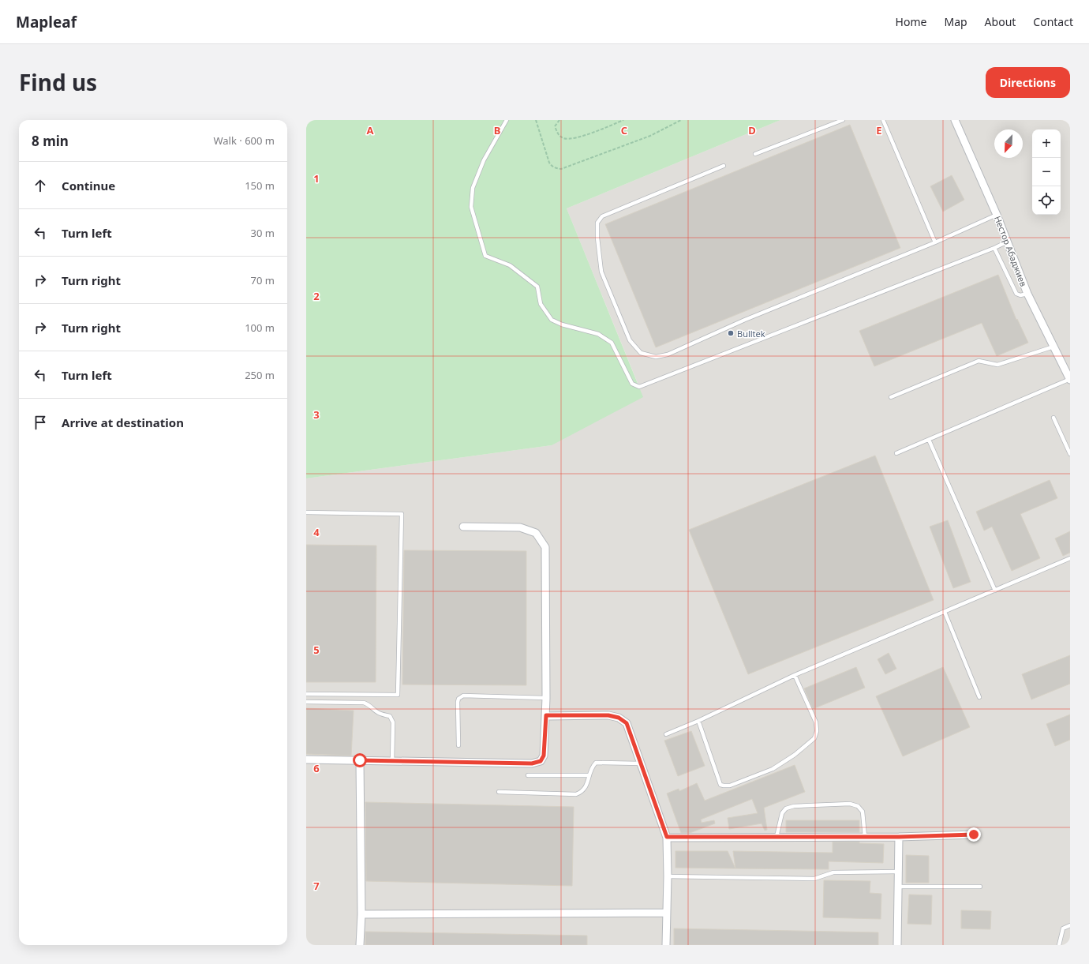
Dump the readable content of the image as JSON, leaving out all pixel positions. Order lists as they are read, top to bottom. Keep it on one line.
{"streets":{"street":["Нестор Абаджиев"]},"places":["Bulltek"],"north":"bottom left","page":{"header":"Mapleaf","nav":["Home","Map","About","Contact"],"title":"Find us","buttons":"Directions","heading":["8 min","Walk · 600 m"],"map_buttons":["+","−"],"list":[["Continue","150 m"],["Turn left","30 m"],["Turn right","70 m"],["Turn right","100 m"],["Turn left","250 m"],"Arrive at destination"]},"grid":{"columns":["A","B","C","D","E"],"rows":["1","2","3","4","5","6","7"]}}
